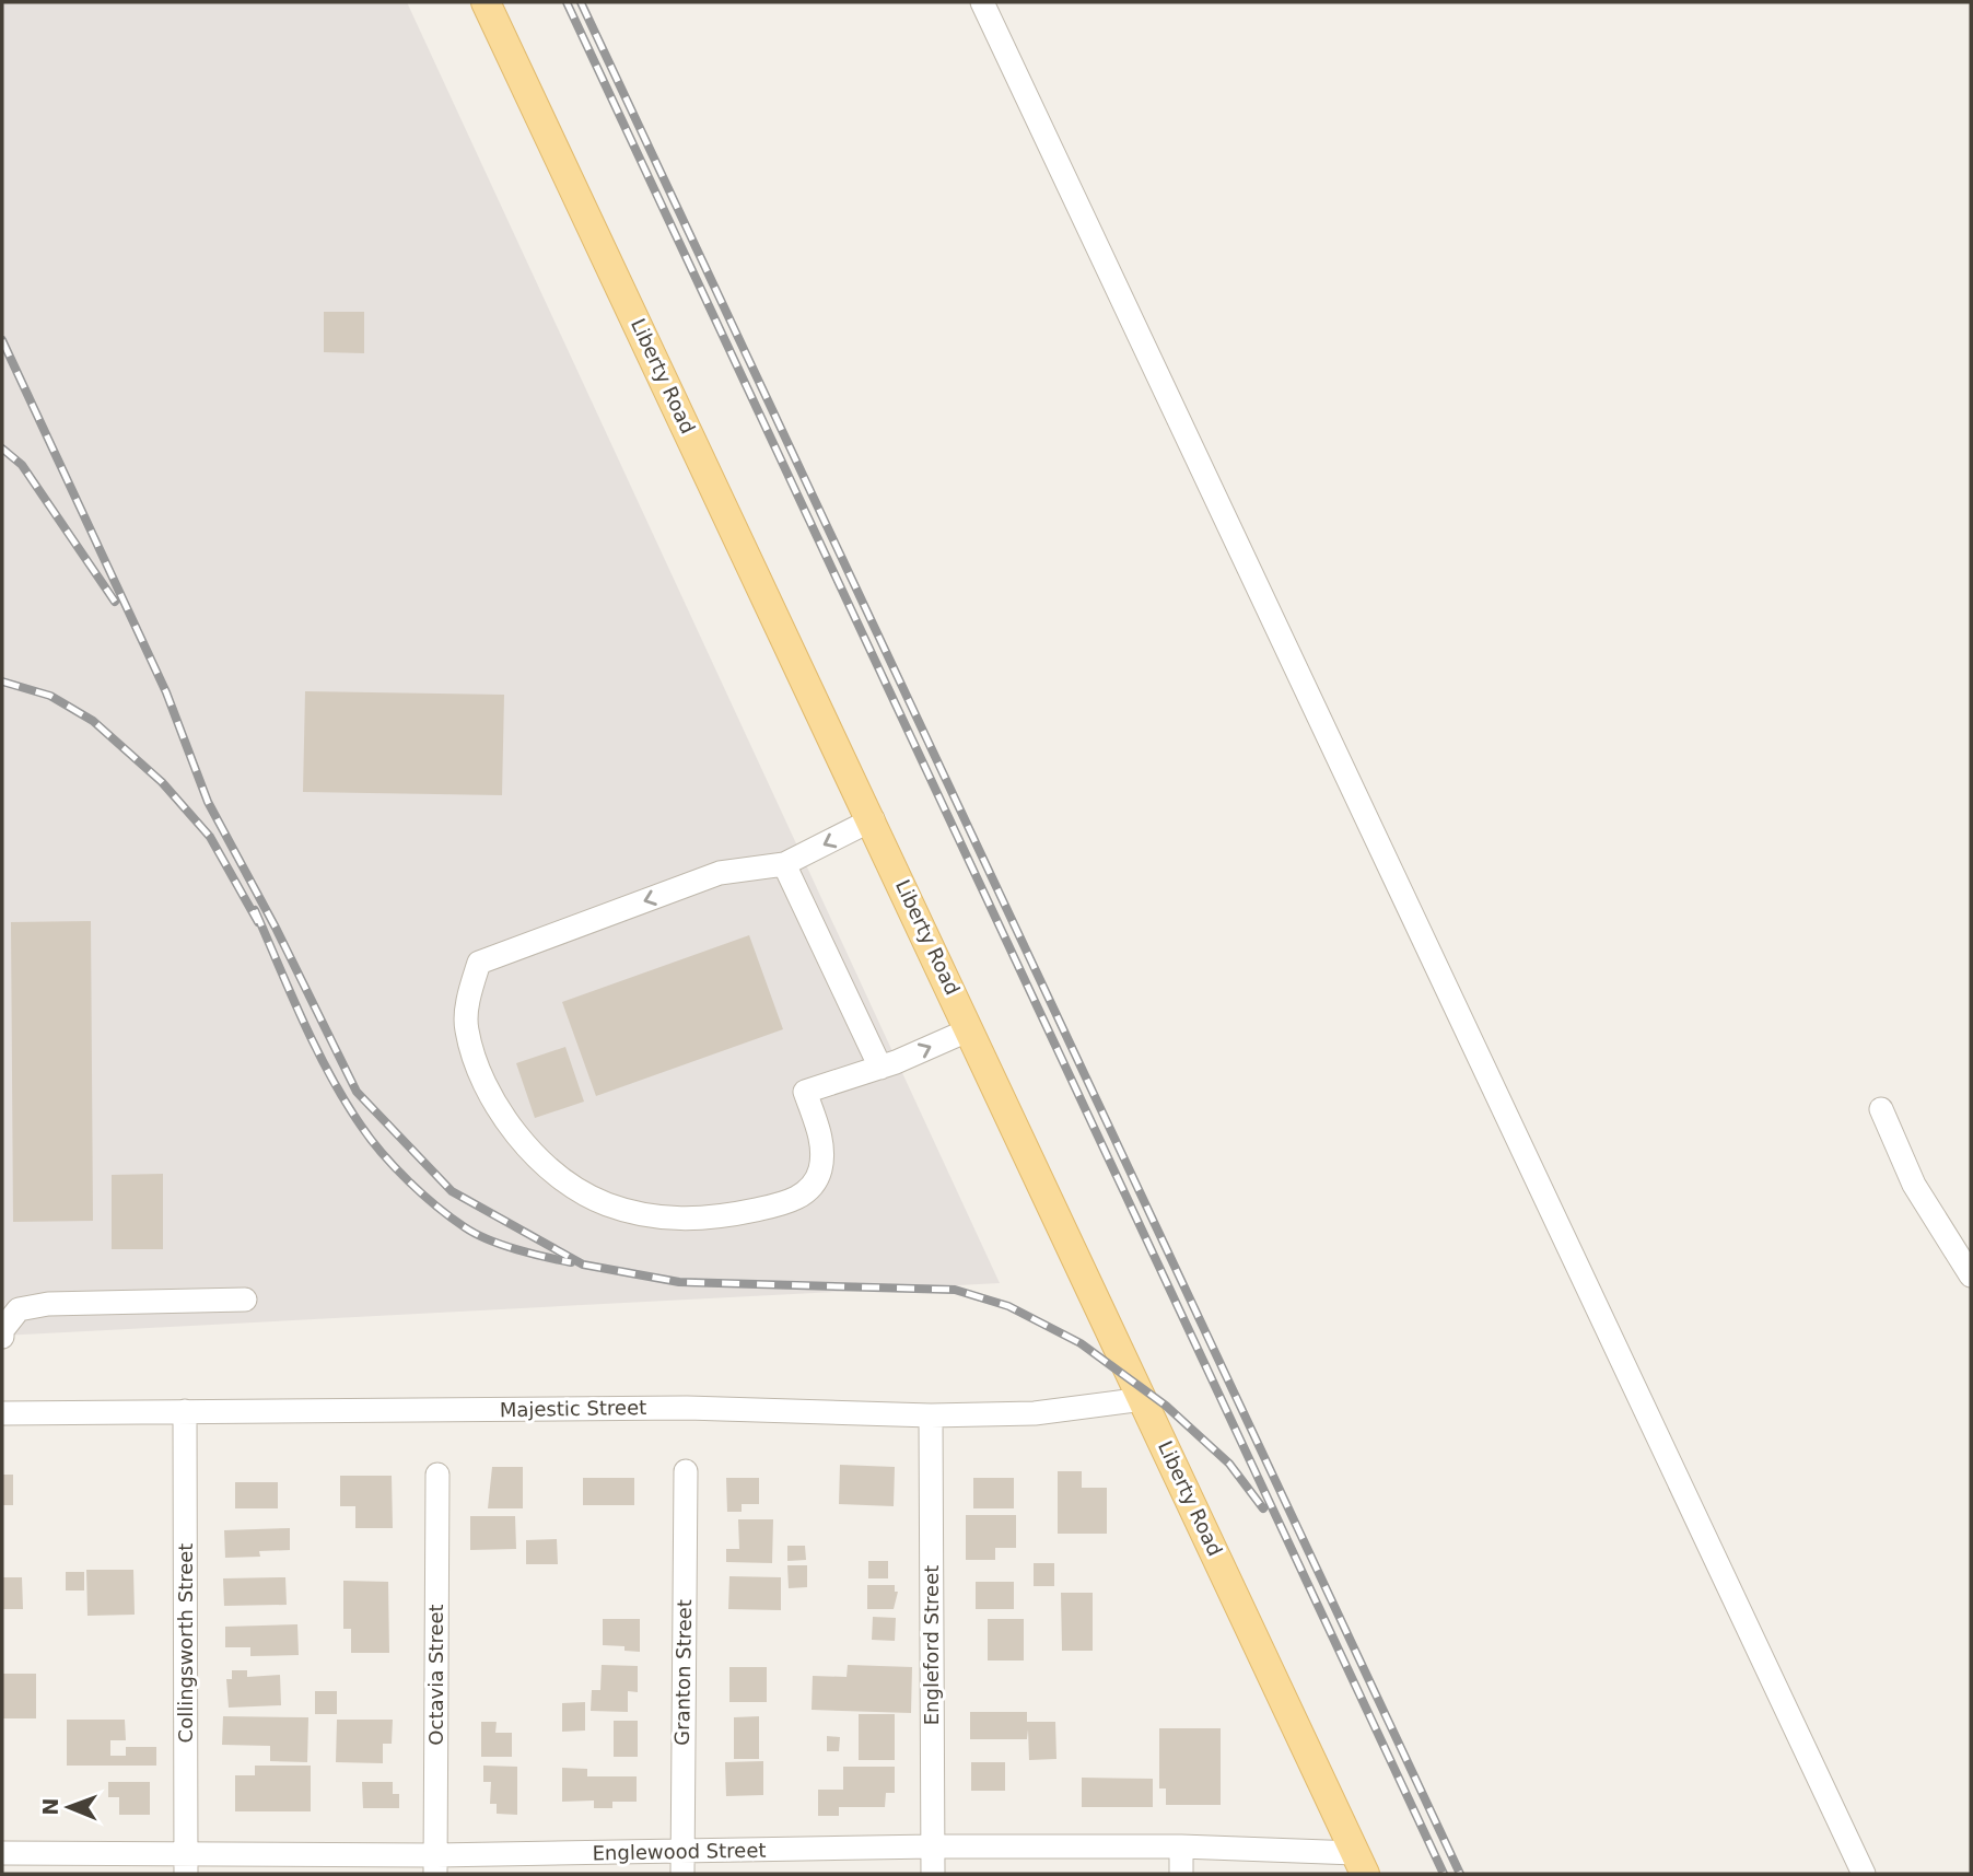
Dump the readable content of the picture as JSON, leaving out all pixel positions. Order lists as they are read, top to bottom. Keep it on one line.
{"streets":{"main road":["Liberty Road"],"street":["Majestic Street","Collingsworth Street","Engleford Street","Granton Street","Octavia Street","Englewood Street"]},"crossings":[["Liberty Road","Majestic Street"],["Liberty Road","Englewood Street"],["Majestic Street","Collingsworth Street"],["Majestic Street","Engleford Street"],["Collingsworth Street","Englewood Street"],["Engleford Street","Englewood Street"],["Granton Street","Englewood Street"],["Octavia Street","Englewood Street"]],"north":"left"}
